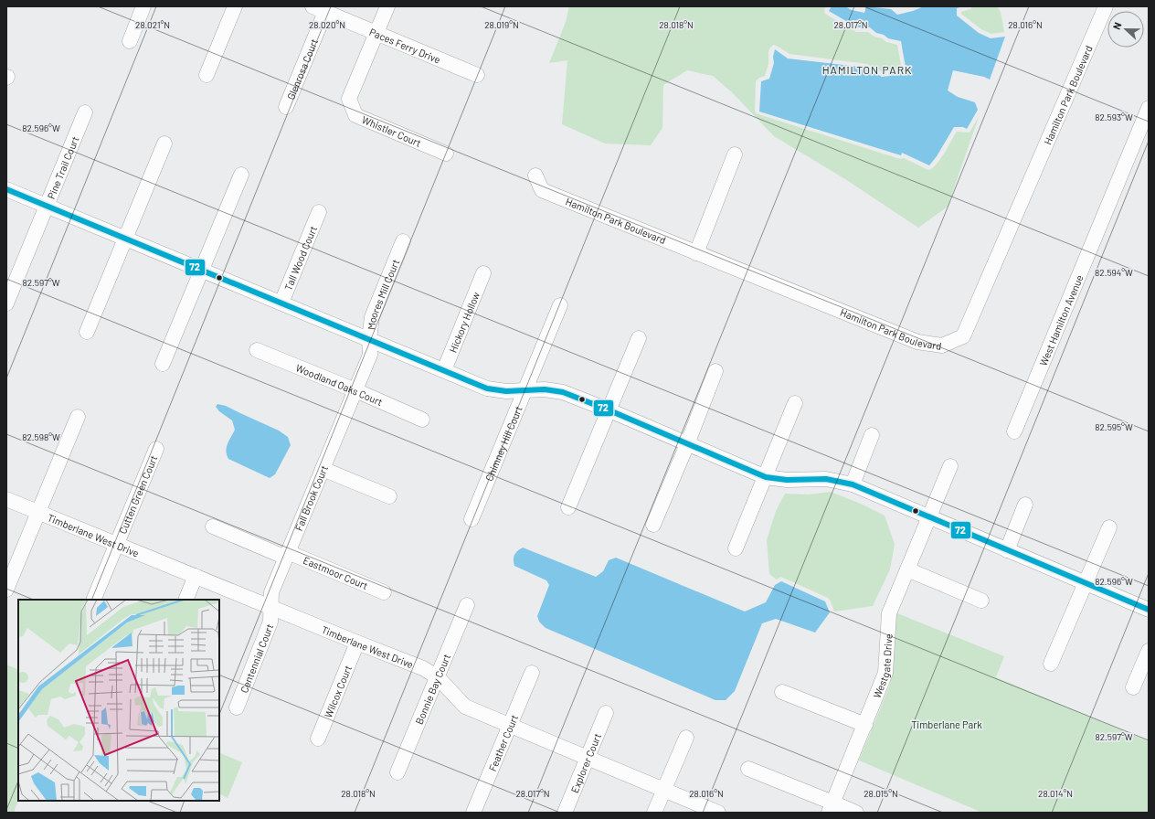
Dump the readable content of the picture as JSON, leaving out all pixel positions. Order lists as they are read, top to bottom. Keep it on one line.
{"streets":{"street":["Paces Ferry Drive","Glenrosa Court","Hamilton Park Boulevard","Whistler Court","Pine Trail Court","Tall Wood Court","Moores Mill Court","West Hamilton Avenue","Hickory Hollow","Woodland Oaks Court","Chimney Hill Court","Cutten Green Court","Fall Brook Court","Timberlane West Drive","Eastmoor Court","Centennial Court","Westgate Drive","Bonnie Bay Court","Wilcox Court","Feather Court","Explorer Court"]},"crossings":[["Paces Ferry Drive","Glenrosa Court"],["Paces Ferry Drive","Whistler Court"],["Moores Mill Court","Woodland Oaks Court"],["Moores Mill Court","Fall Brook Court"],["Woodland Oaks Court","Fall Brook Court"],["Cutten Green Court","Timberlane West Drive"],["Fall Brook Court","Timberlane West Drive"],["Fall Brook Court","Eastmoor Court"],["Fall Brook Court","Centennial Court"],["Timberlane West Drive","Centennial Court"],["Timberlane West Drive","Bonnie Bay Court"],["Timberlane West Drive","Wilcox Court"],["Timberlane West Drive","Feather Court"],["Timberlane West Drive","Explorer Court"]],"districts":["HAMILTON PARK"],"parks":["Timberlane Park"],"lines":["transit line 72"],"north":"left","coordinates":["28.021°N","28.020°N","28.019°N","28.018°N","28.017°N","28.016°N","82.593°W","82.596°W","82.594°W","82.597°W","82.595°W","82.598°W","28.015°N","28.014°N"]}
